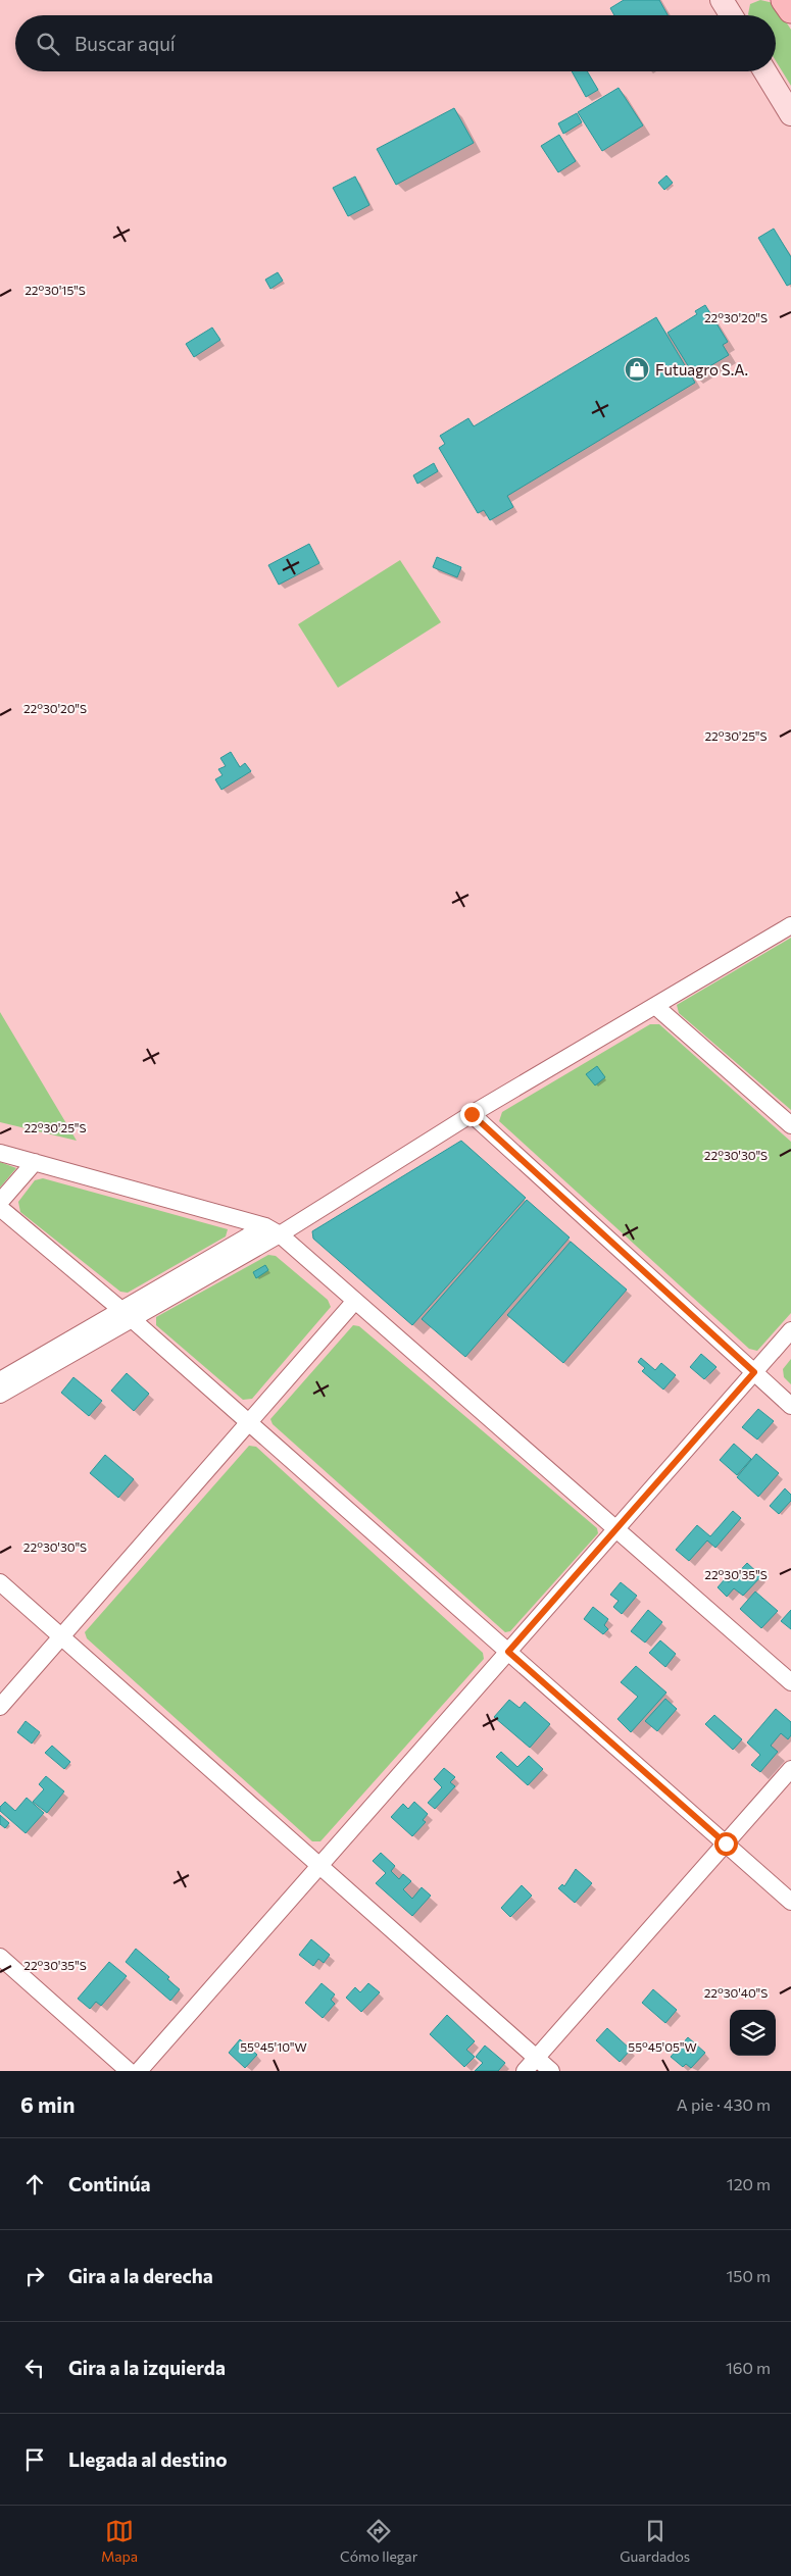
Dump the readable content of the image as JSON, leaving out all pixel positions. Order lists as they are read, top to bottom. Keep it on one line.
{"places":{"shop":["Futuagro S.A."]},"page":{"search":"Buscar aquí","heading":["6 min","A pie · 430 m"],"list":[["Continúa","120 m"],["Gira a la derecha","150 m"],["Gira a la izquierda","160 m"],"Llegada al destino"],"nav":["Mapa","Cómo llegar","Guardados"]},"coordinates":["22°30'15\"S","22°30'20\"S","22°30'25\"S","22°30'30\"S","22°30'35\"S","22°30'40\"S","55°45'10\"W","55°45'05\"W"]}
